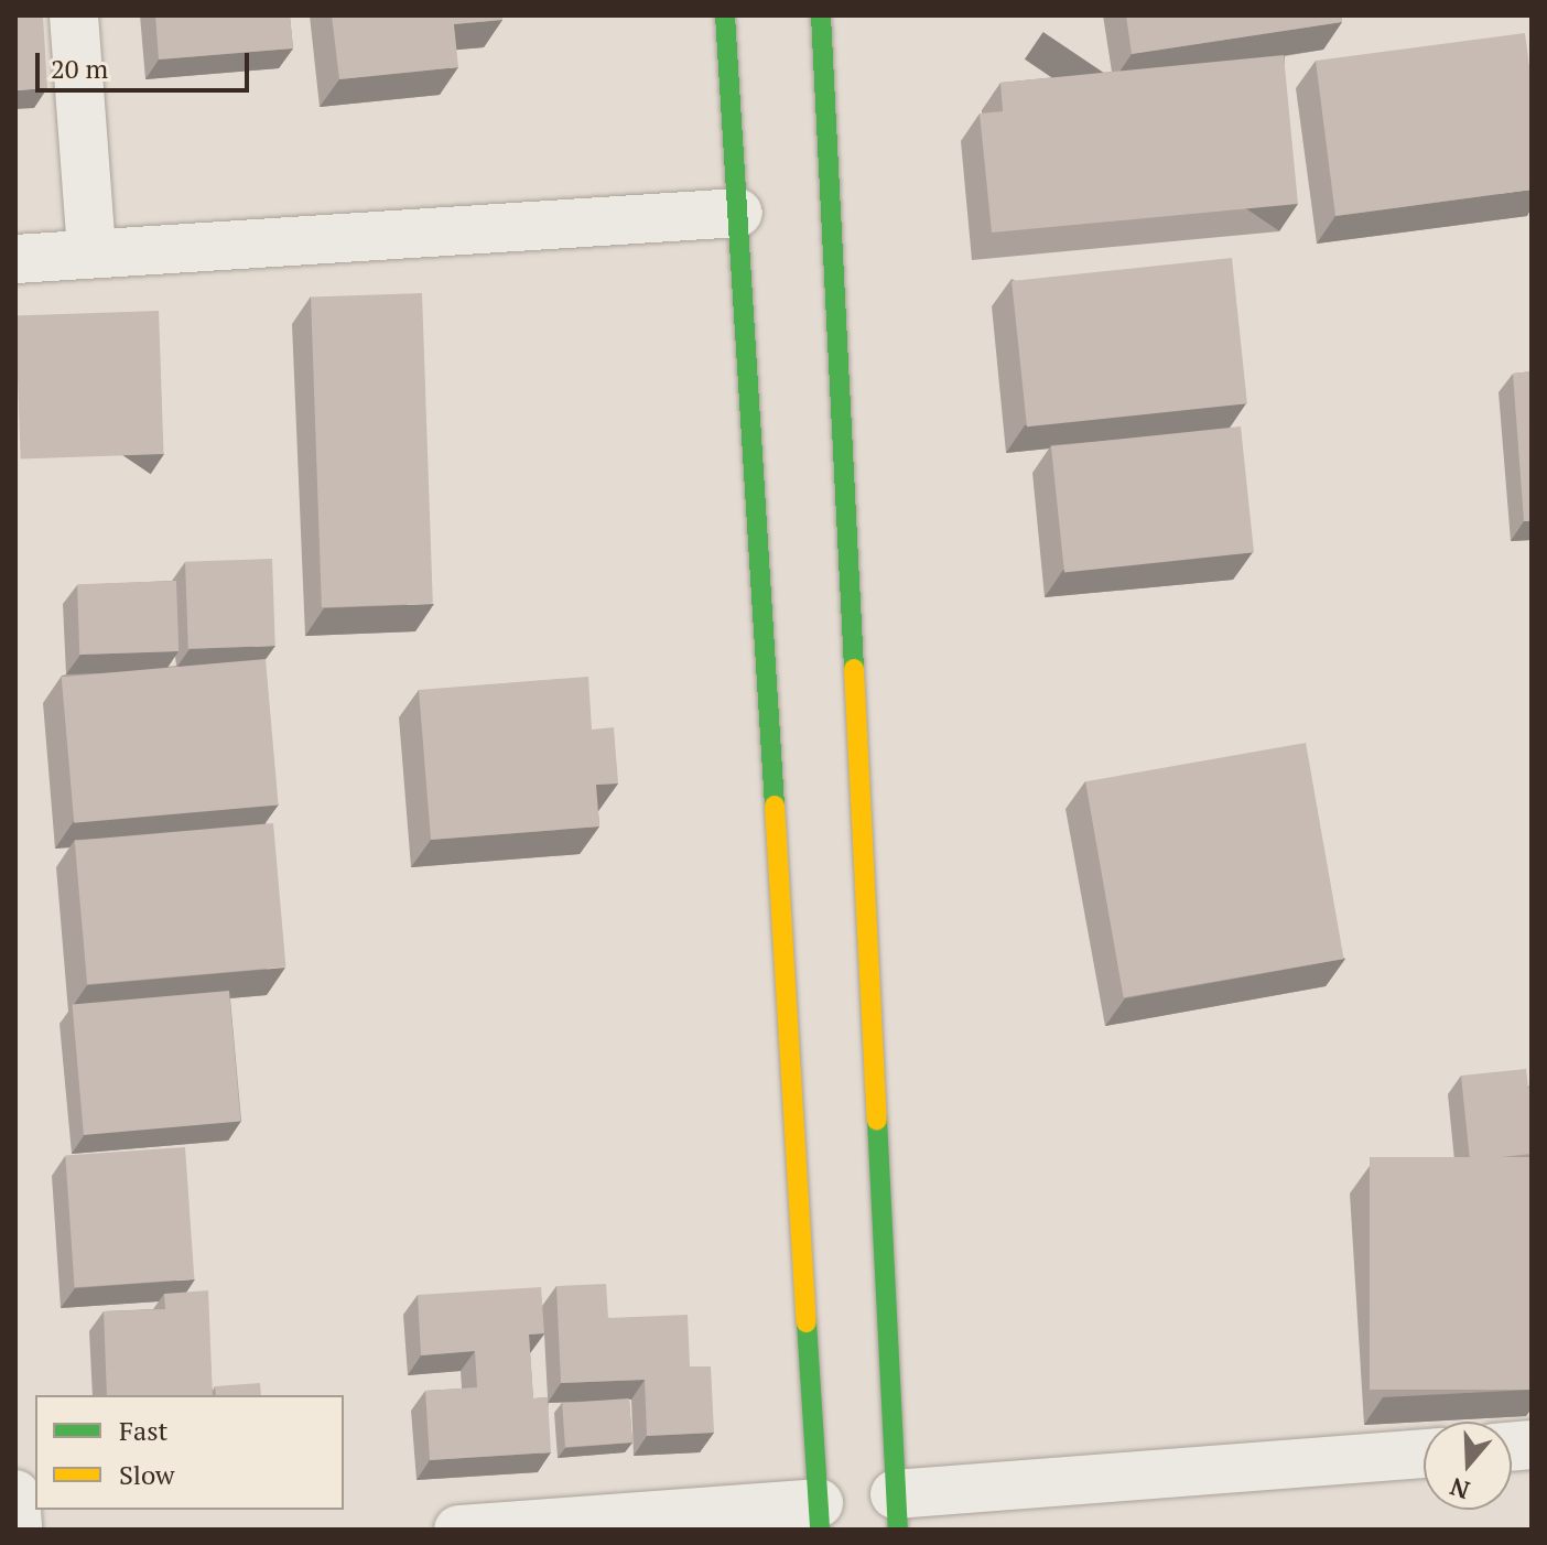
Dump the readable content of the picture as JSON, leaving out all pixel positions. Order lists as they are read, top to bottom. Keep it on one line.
{"legend":["Fast","Slow"],"scale_bar":"20 m","north":"bottom"}
